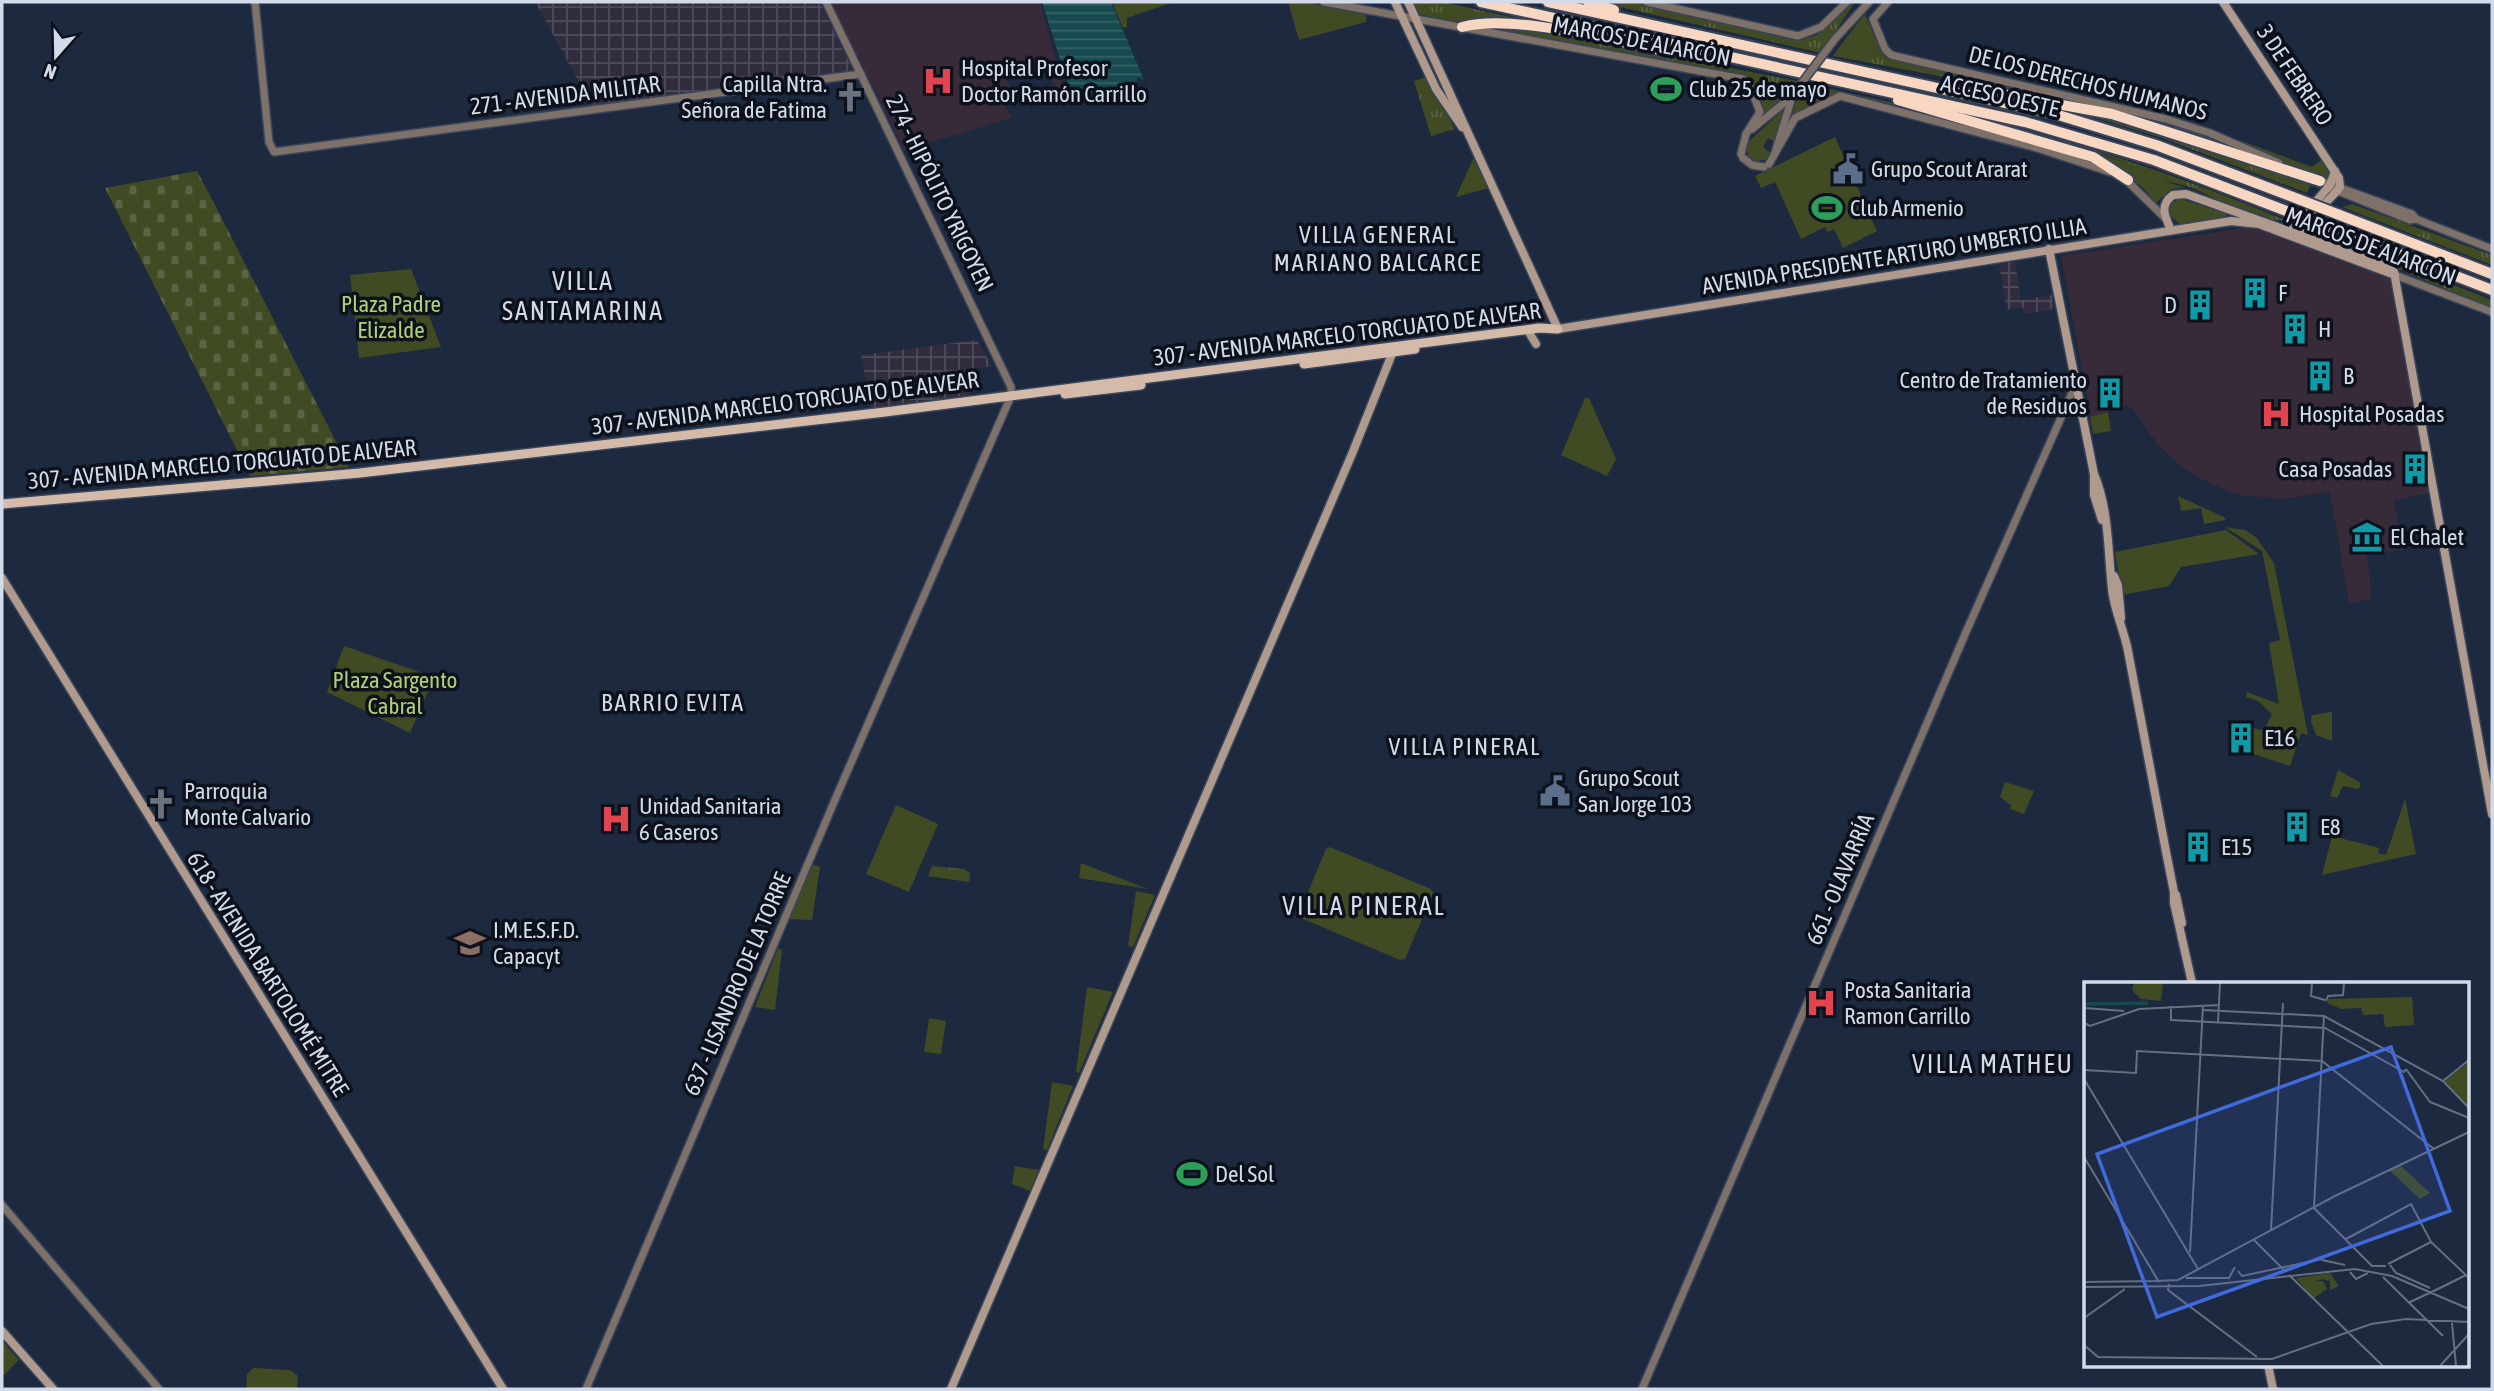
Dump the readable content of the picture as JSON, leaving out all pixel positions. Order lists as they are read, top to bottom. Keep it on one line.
{"streets":{"highway":["ACCESO OESTE"],"main road":["MARCOS DE ALARCÓN","3 DE FEBRERO","AVENIDA PRESIDENTE ARTURO UMBERTO ILLIA","307 - AVENIDA MARCELO TORCUATO DE ALVEAR","618 - AVENIDA BARTOLOMÉ MITRE"],"street":["DE LOS DERECHOS HUMANOS","271 - AVENIDA MILITAR","274 - HIPÓLITO YRIGOYEN","661 - OLAVARRÍA","637 - LISANDRO DE LA TORRE"]},"crossings":[["MARCOS DE ALARCÓN","3 DE FEBRERO"],["MARCOS DE ALARCÓN","AVENIDA PRESIDENTE ARTURO UMBERTO ILLIA"],["3 DE FEBRERO","DE LOS DERECHOS HUMANOS"],["271 - AVENIDA MILITAR","274 - HIPÓLITO YRIGOYEN"],["274 - HIPÓLITO YRIGOYEN","307 - AVENIDA MARCELO TORCUATO DE ALVEAR"],["274 - HIPÓLITO YRIGOYEN","637 - LISANDRO DE LA TORRE"],["AVENIDA PRESIDENTE ARTURO UMBERTO ILLIA","307 - AVENIDA MARCELO TORCUATO DE ALVEAR"],["307 - AVENIDA MARCELO TORCUATO DE ALVEAR","637 - LISANDRO DE LA TORRE"]],"districts":["VILLA GENERAL MARIANO BALCARCE","VILLA SANTAMARINA","BARRIO EVITA","VILLA PINERAL","VILLA PINERAL","VILLA MATHEU"],"parks":["Plaza Padre Elizalde","Plaza Sargento Cabral"],"places":{"hospital":["Hospital Profesor Doctor Ramón Carrillo","Hospital Posadas","Unidad Sanitaria 6 Caseros","Posta Sanitaria Ramon Carrillo"],"sports":["Club 25 de mayo","Club Armenio","Del Sol"],"church":["Capilla Ntra. Señora de Fatima","Parroquia Monte Calvario"],"public building":["Grupo Scout Ararat","Grupo Scout San Jorge 103"],"building":["F","D","H","B","Centro de Tratamiento de Residuos","Casa Posadas","E16","E8","E15"],"museum":["El Chalet"],"school or university":["I.M.E.S.F.D. Capacyt"]},"north":"bottom"}
